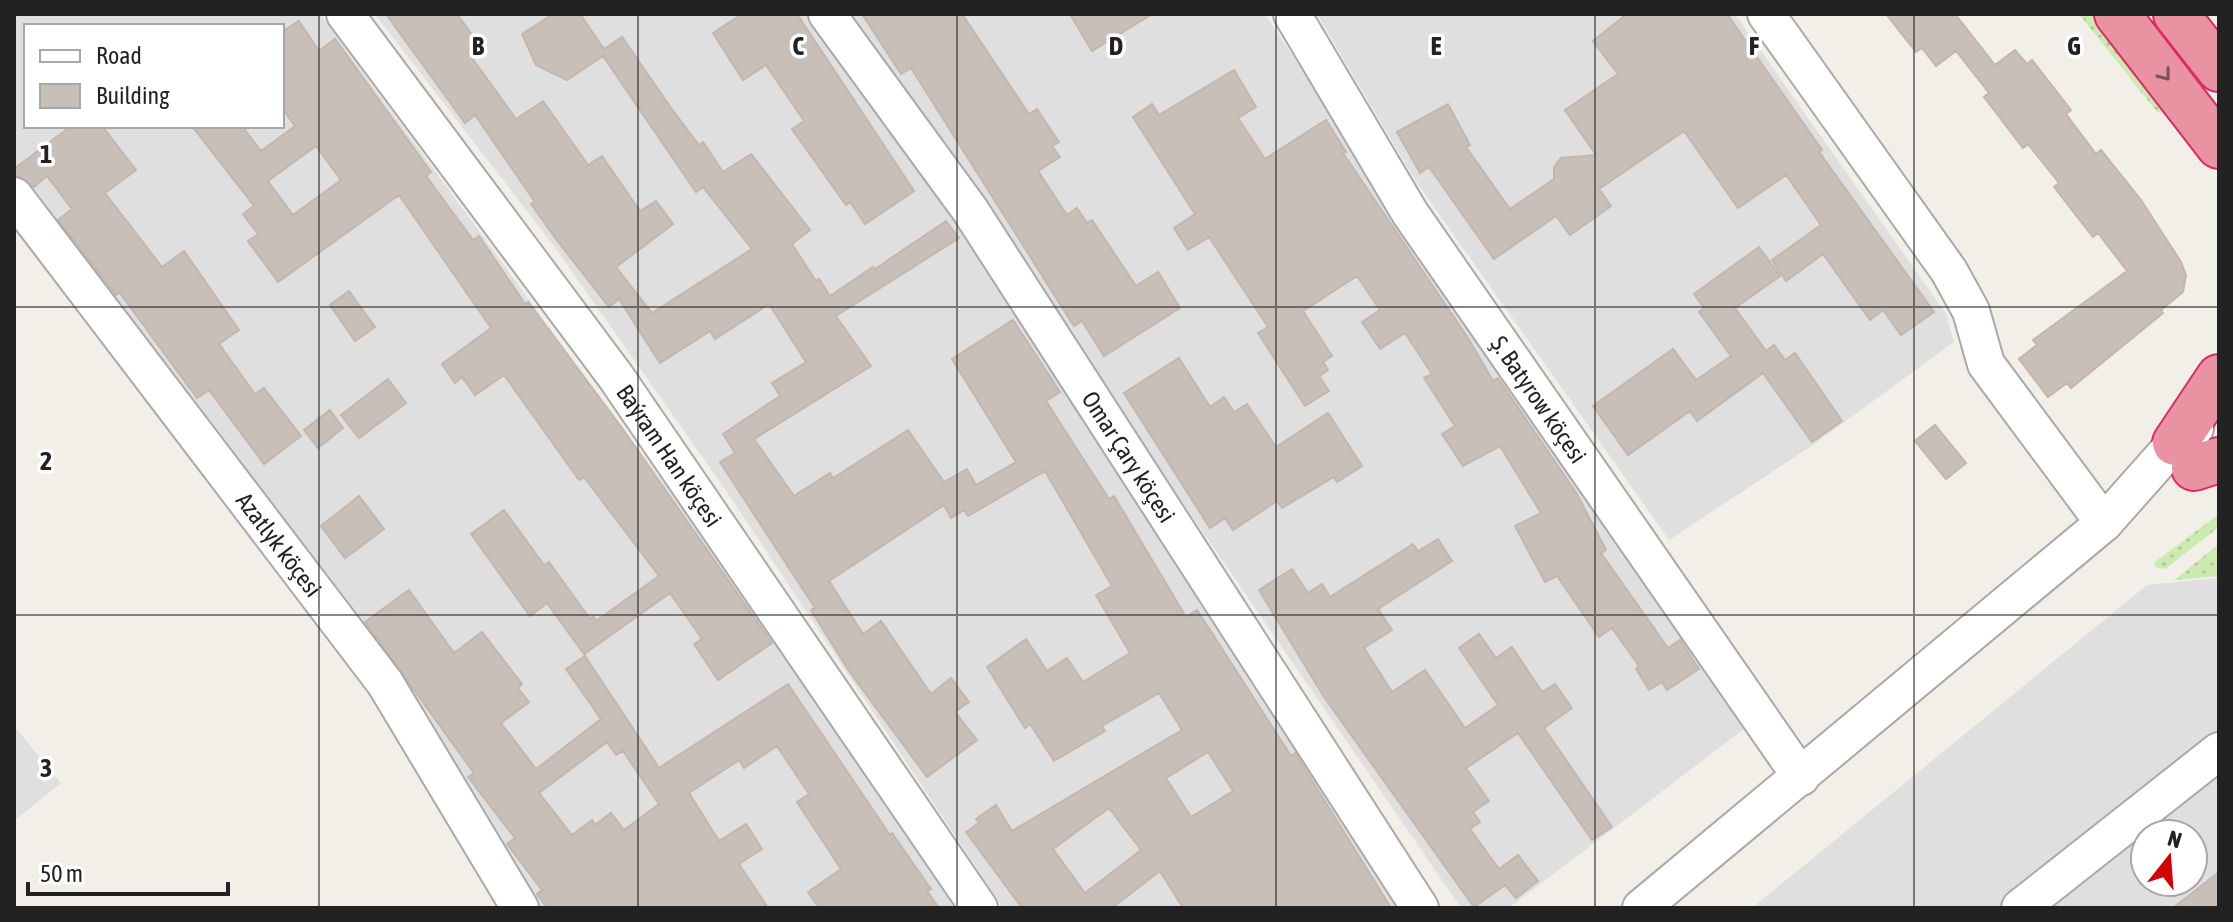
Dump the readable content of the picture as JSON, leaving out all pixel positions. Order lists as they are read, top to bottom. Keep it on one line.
{"streets":{"street":["Ş. Batyrow köçesi","Baýram Han köçesi","Omar Çary köçesi","Azatlyk köçesi"]},"legend":["Road","Building"],"scale_bar":"50 m","north":"top","grid":{"columns":["B","C","D","E","F","G"],"rows":["1","2","3"]}}
